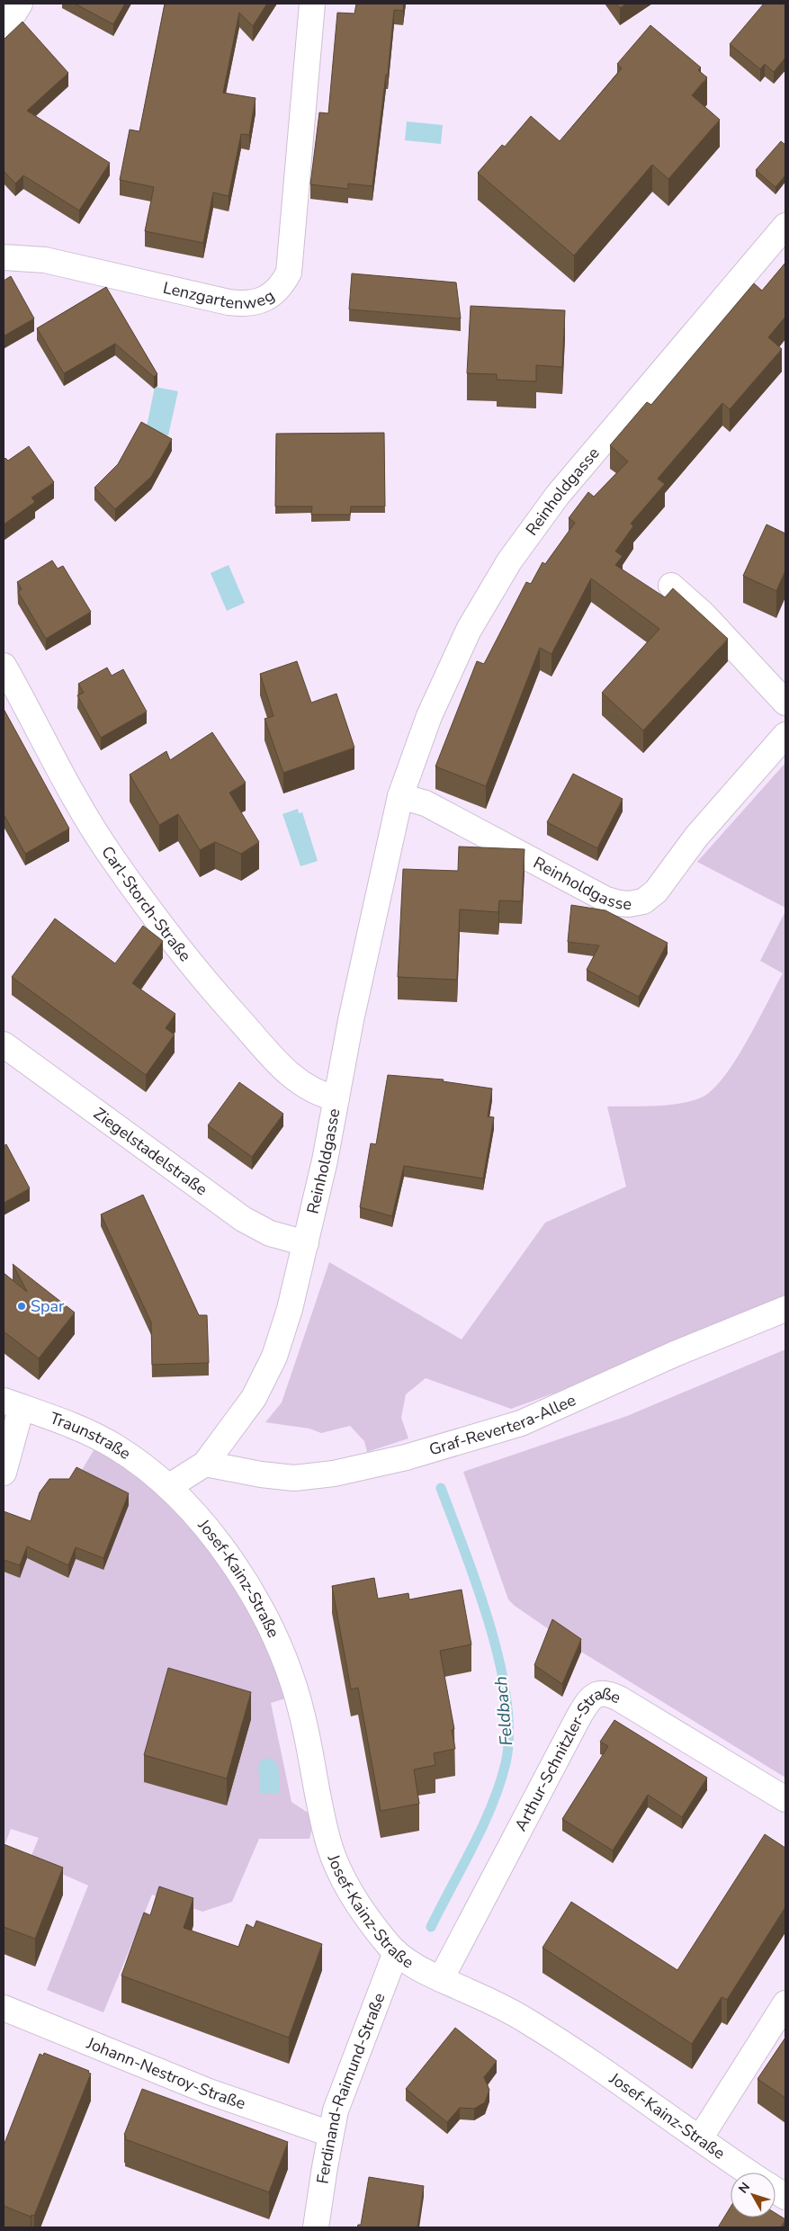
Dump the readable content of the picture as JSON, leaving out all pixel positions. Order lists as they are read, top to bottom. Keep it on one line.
{"streets":{"street":["Lenzgartenweg","Reinholdgasse","Carl-Storch-Straße","Ziegelstadelstraße","Graf-Revertera-Allee","Traunstraße","Josef-Kainz-Straße","Arthur-Schnitzler-Straße","Johann-Nestroy-Straße","Ferdinand-Raimund-Straße"]},"crossings":[["Reinholdgasse","Carl-Storch-Straße"],["Reinholdgasse","Ziegelstadelstraße"],["Reinholdgasse","Graf-Revertera-Allee"],["Reinholdgasse","Traunstraße"],["Reinholdgasse","Josef-Kainz-Straße"],["Traunstraße","Josef-Kainz-Straße"],["Josef-Kainz-Straße","Arthur-Schnitzler-Straße"],["Josef-Kainz-Straße","Ferdinand-Raimund-Straße"],["Johann-Nestroy-Straße","Ferdinand-Raimund-Straße"]],"water":["Feldbach"],"places":["Spar"],"north":"top left"}
